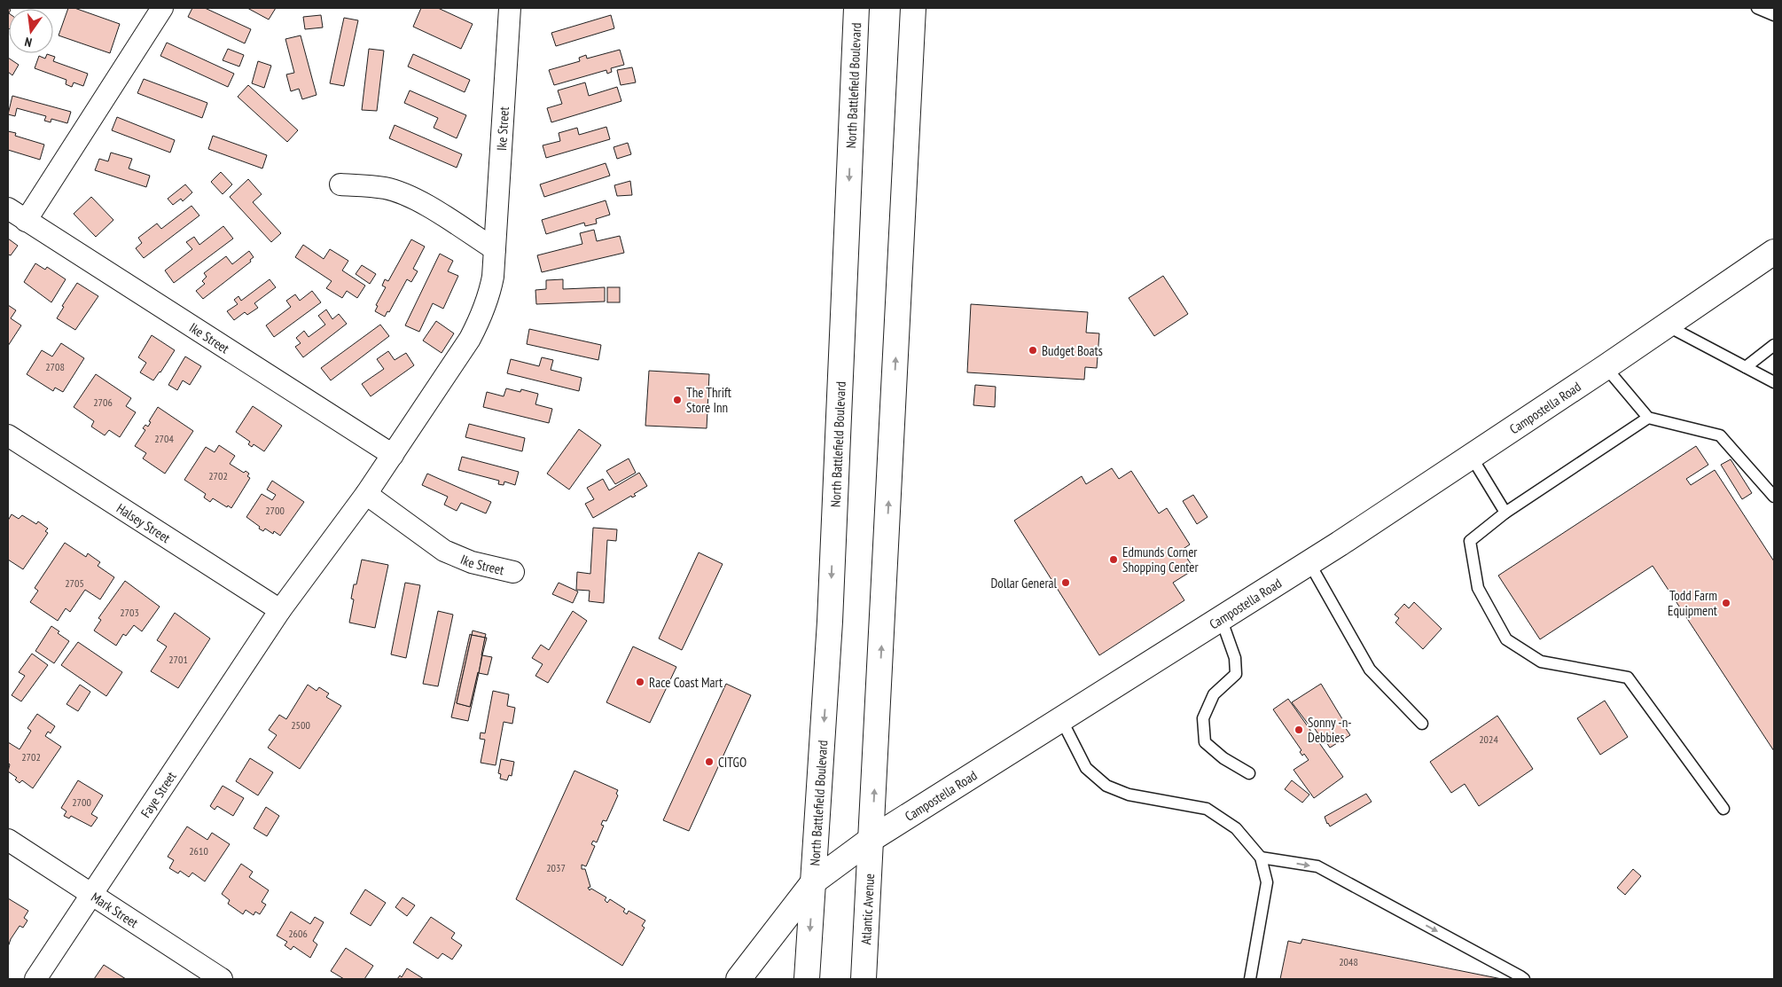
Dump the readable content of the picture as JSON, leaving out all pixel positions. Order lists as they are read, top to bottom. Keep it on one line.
{"streets":{"main road":["North Battlefield Boulevard","Campostella Road","Atlantic Avenue"],"street":["Ike Street","Halsey Street","Faye Street","Mark Street"]},"crossings":[["North Battlefield Boulevard","Campostella Road"],["Ike Street","Halsey Street"],["Ike Street","Faye Street"],["Campostella Road","Atlantic Avenue"],["Halsey Street","Faye Street"],["Faye Street","Mark Street"]],"places":["Budget Boats","The Thrift Store Inn","Edmunds Corner Shopping Center","Dollar General","Todd Farm Equipment","Race Coast Mart","Sonny -n- Debbies","CITGO"],"house_numbers":["2708","2706","2704","2702","2700","2705","2703","2701","2500","2024","2702","2700","2610","2037","2606","2048"],"north":"bottom"}
